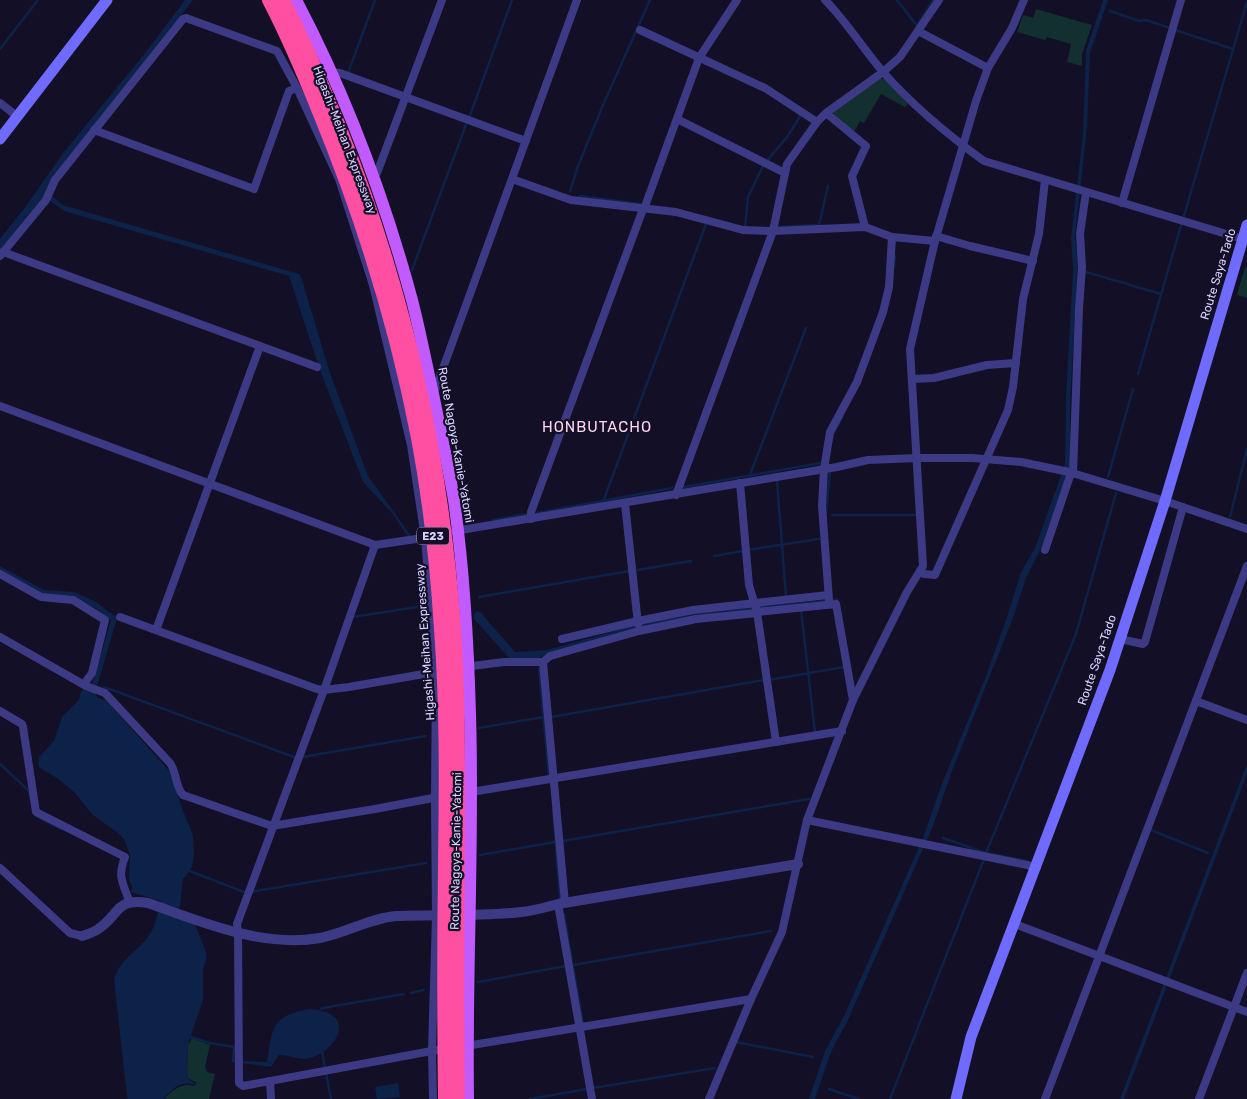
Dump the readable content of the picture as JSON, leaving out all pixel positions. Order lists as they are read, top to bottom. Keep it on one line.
{"streets":{"highway":["Higashi-Meihan Expressway","E23"],"main road":["Route Saya-Tado","Route Nagoya-Kanie-Yatomi"]},"districts":["HONBUTACHO"]}
